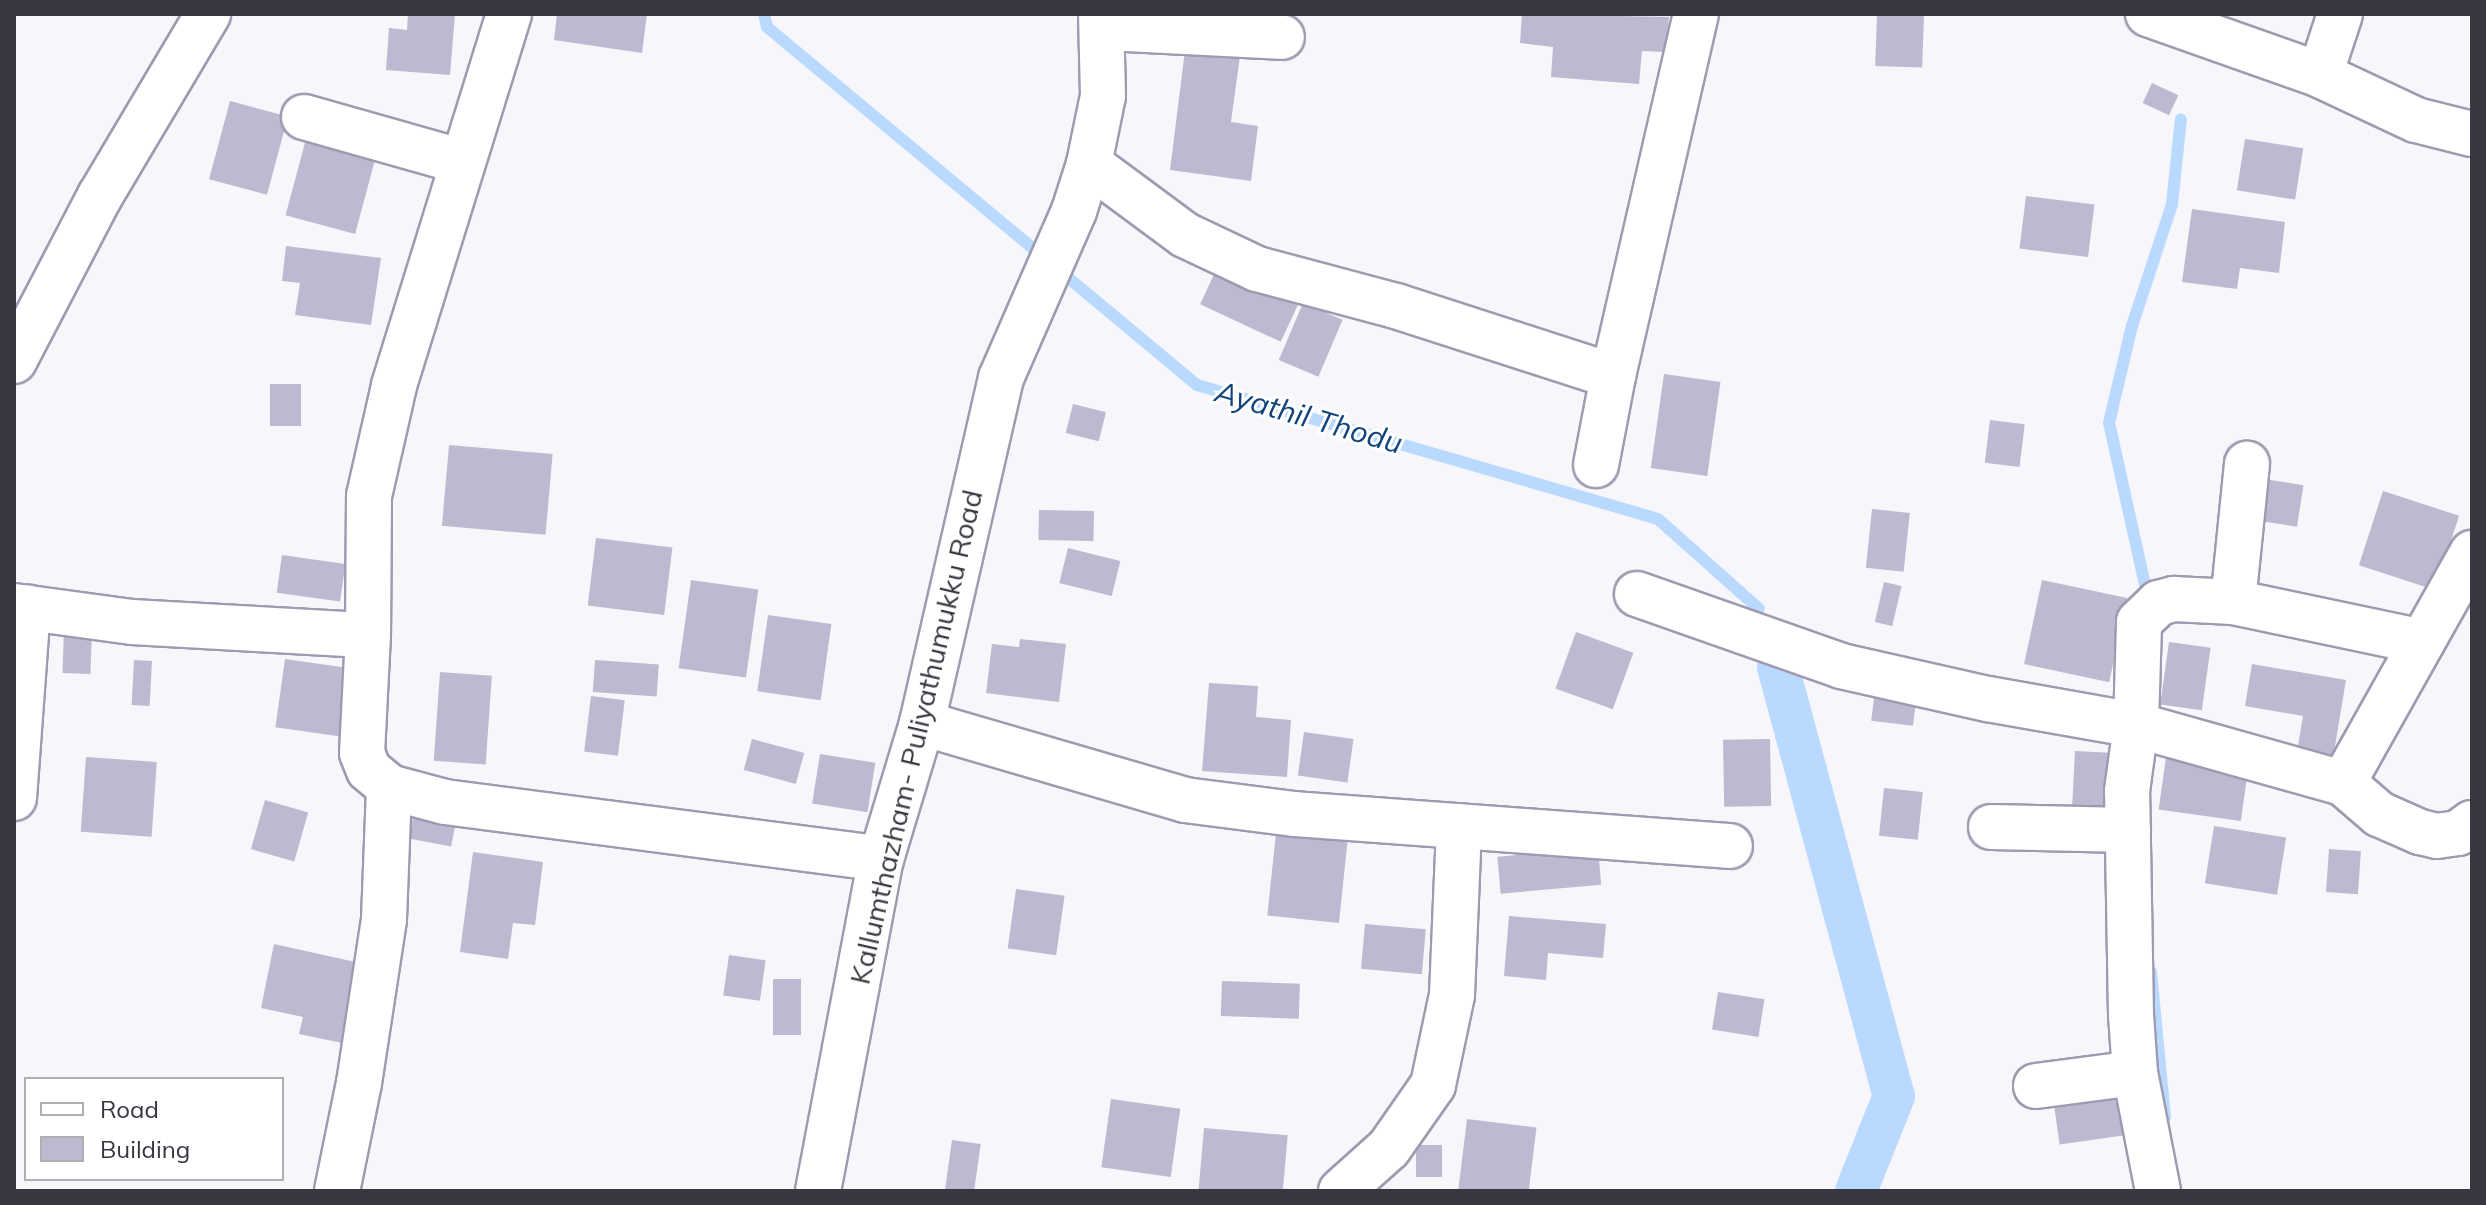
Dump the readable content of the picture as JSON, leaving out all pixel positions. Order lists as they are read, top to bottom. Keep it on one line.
{"streets":{"street":["Kallumthazham- Puliyathumukku Road"]},"water":["Ayathil Thodu"],"legend":["Road","Building"]}
